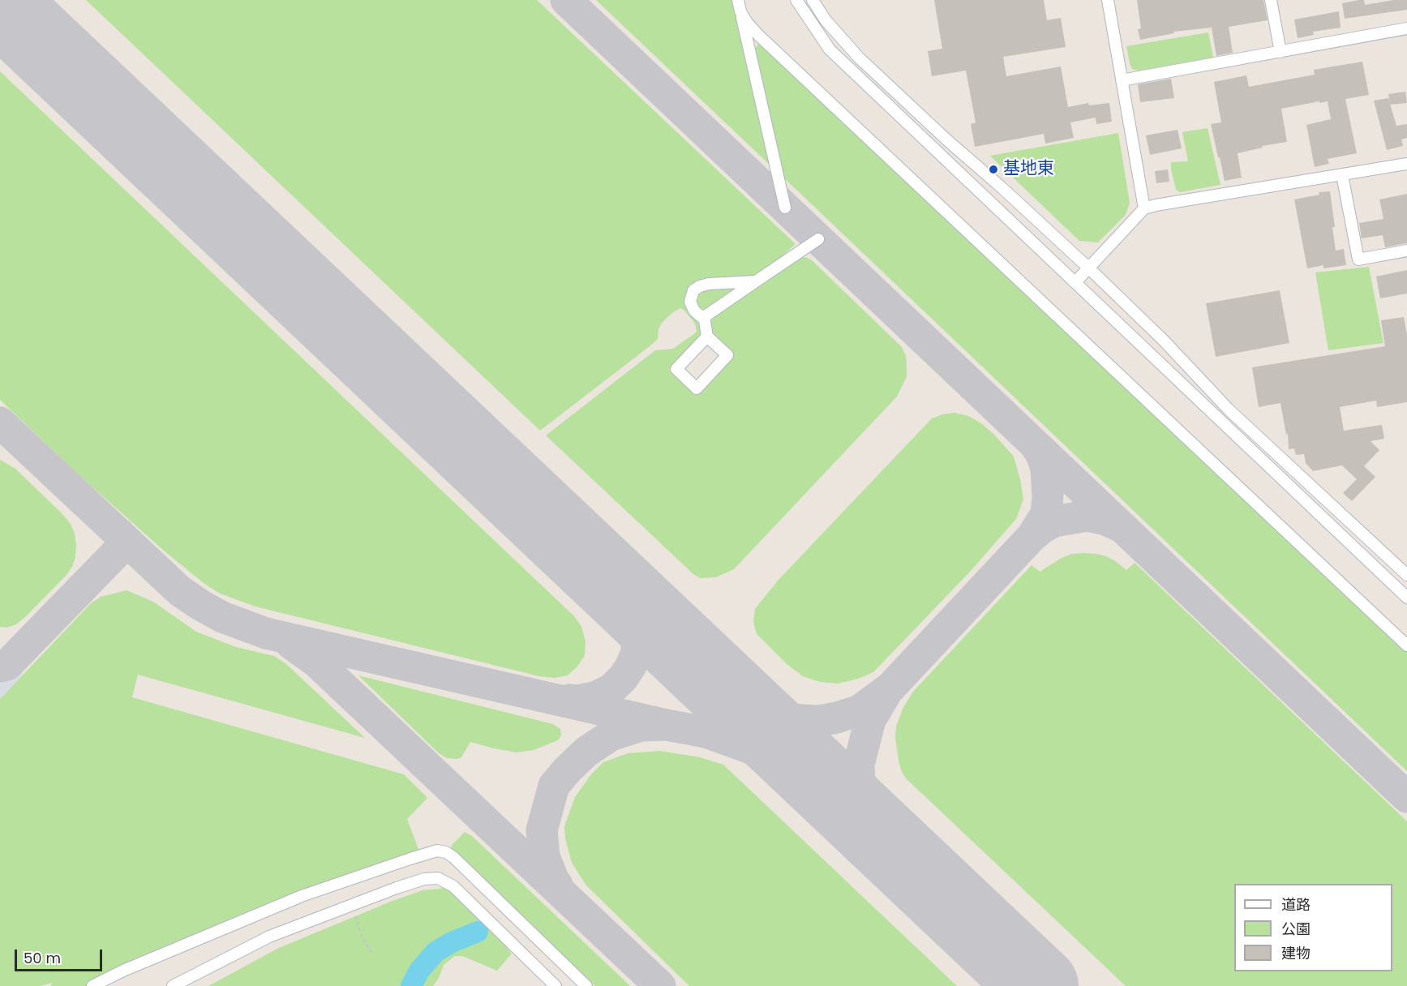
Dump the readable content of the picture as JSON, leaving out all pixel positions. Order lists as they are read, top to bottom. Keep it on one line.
{"places":["基地東"],"legend":["道路","公園","建物"],"scale_bar":"50 m"}
